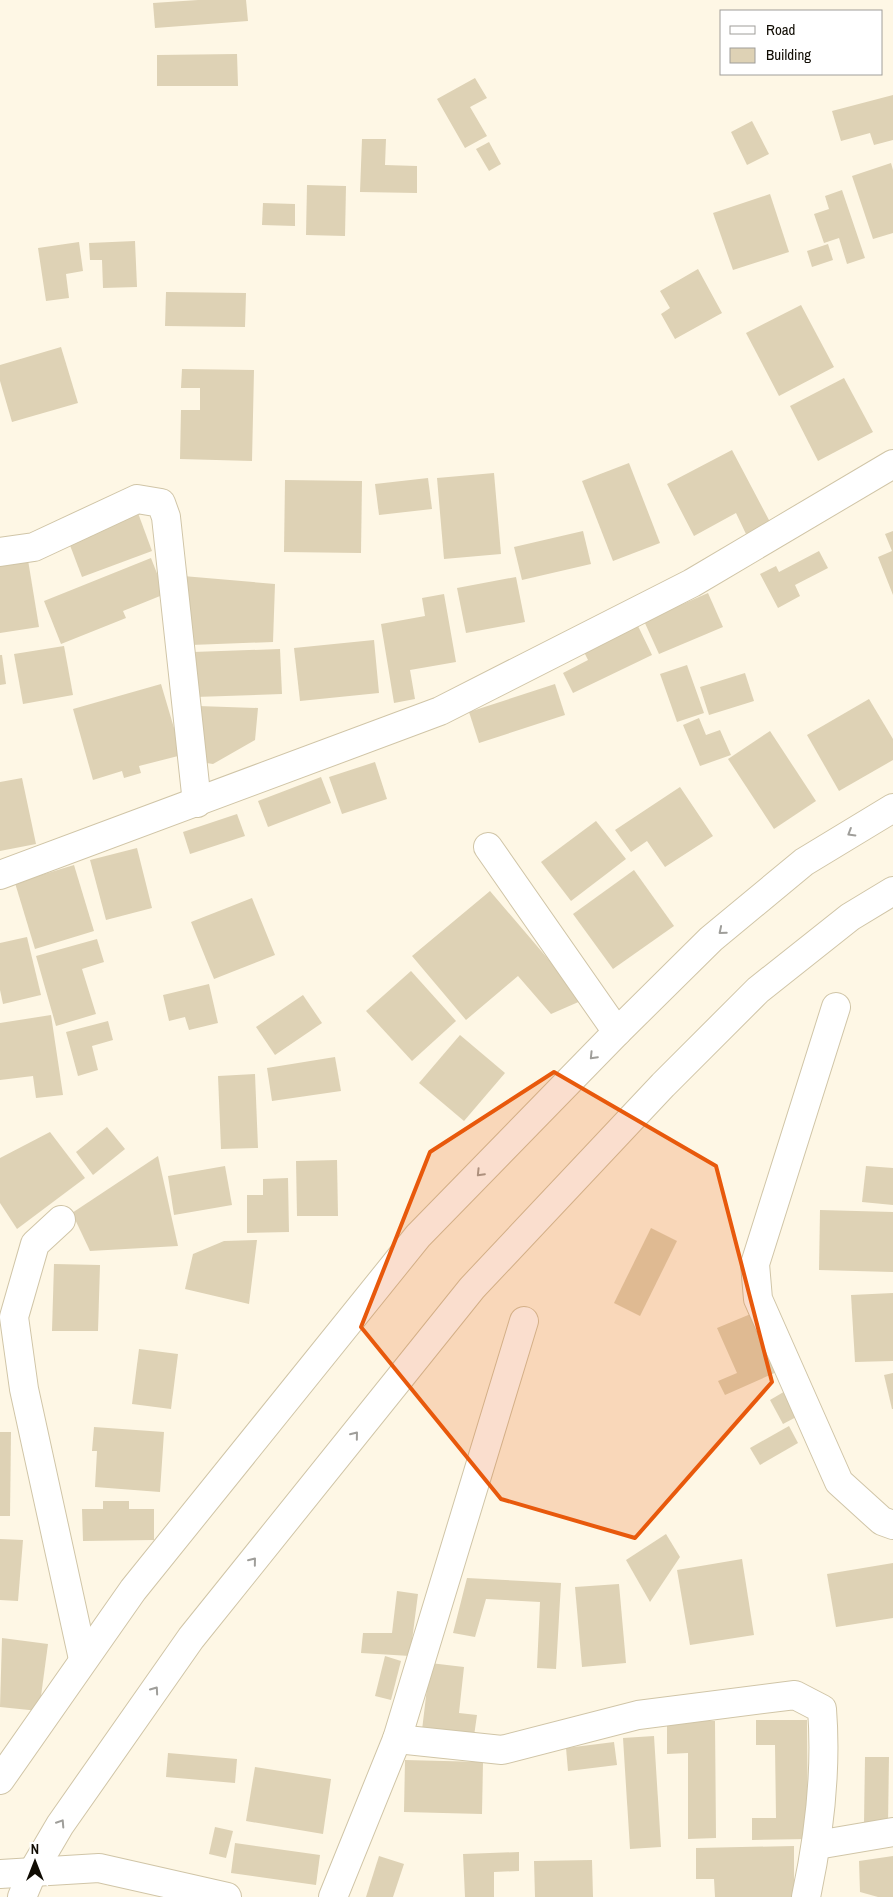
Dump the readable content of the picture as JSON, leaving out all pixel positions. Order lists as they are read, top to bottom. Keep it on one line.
{"legend":["Road","Building"],"north":"top"}
